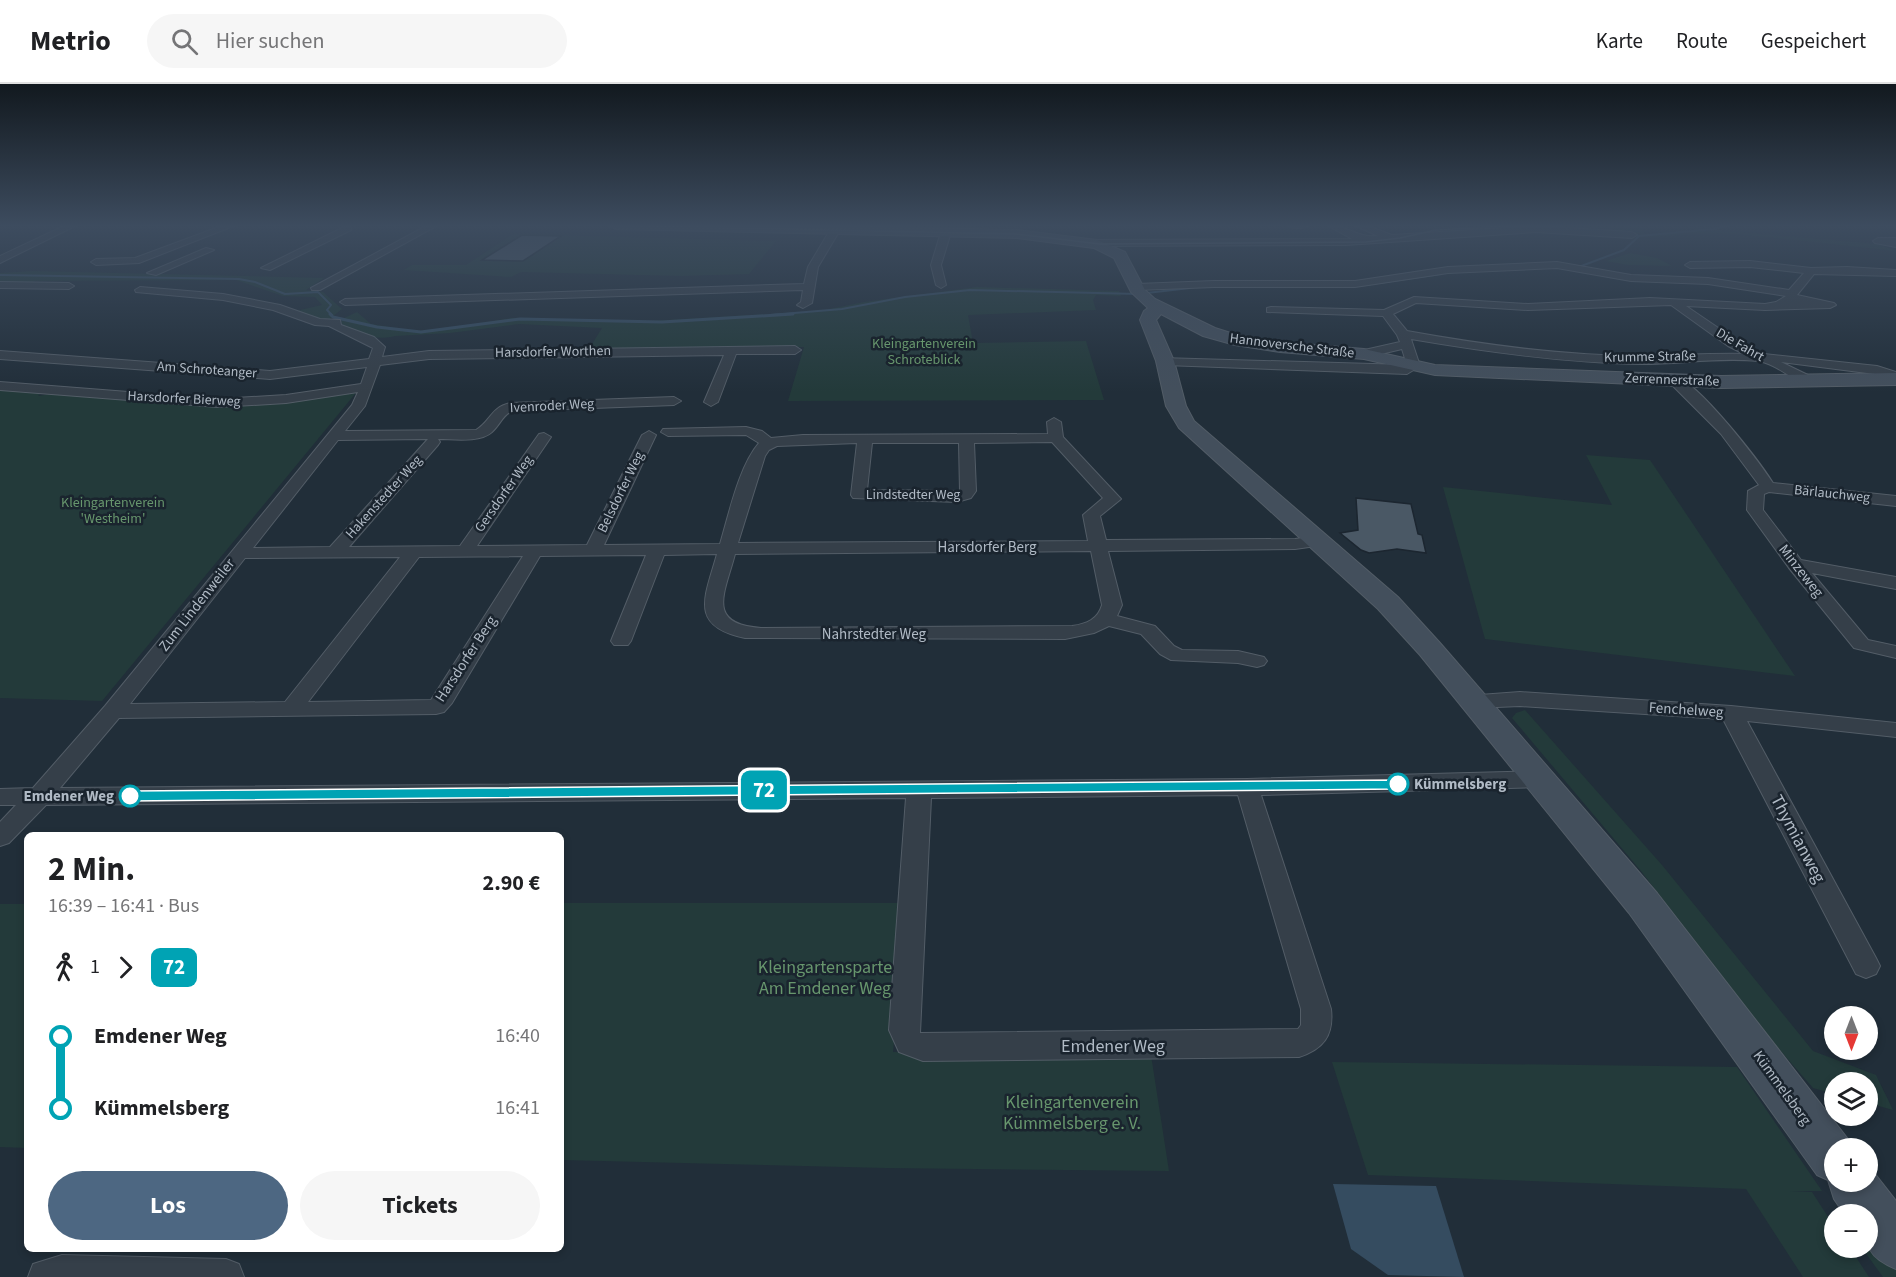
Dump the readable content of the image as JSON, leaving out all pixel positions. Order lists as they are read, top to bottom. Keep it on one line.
{"streets":{"main road":["Hannoversche Straße","Zerrennerstraße","Kümmelsberg"],"street":["Die Fahrt","Harsdorfer Worthen","Krumme Straße","Am Schroteanger","Harsdorfer Bierweg","Ivenroder Weg","Belsdorfer Weg","Gersdorfer Weg","Bärlauchweg","Lindstedter Weg","Hakenstedter Weg","Harsdorfer Berg","Minzeweg","Zum Lindenweiler","Nahrstedter Weg","Fenchelweg","Thymianweg","Emdener Weg"]},"crossings":[["Die Fahrt","Krumme Straße"],["Die Fahrt","Zerrennerstraße"],["Hannoversche Straße","Krumme Straße"],["Hannoversche Straße","Zerrennerstraße"],["Hannoversche Straße","Kümmelsberg"],["Harsdorfer Worthen","Am Schroteanger"],["Harsdorfer Worthen","Zum Lindenweiler"],["Krumme Straße","Zerrennerstraße"],["Am Schroteanger","Zum Lindenweiler"],["Harsdorfer Bierweg","Zum Lindenweiler"],["Ivenroder Weg","Zum Lindenweiler"],["Belsdorfer Weg","Harsdorfer Berg"],["Gersdorfer Weg","Harsdorfer Berg"],["Bärlauchweg","Minzeweg"],["Hakenstedter Weg","Harsdorfer Berg"],["Harsdorfer Berg","Zum Lindenweiler"],["Harsdorfer Berg","Nahrstedter Weg"],["Harsdorfer Berg","Kümmelsberg"],["Fenchelweg","Thymianweg"],["Fenchelweg","Kümmelsberg"]],"parks":["Kleingartenverein Schroteblick","Kleingartenverein 'Westheim'","Kleingartensparte Am Emdener Weg","Kleingartenverein Kümmelsberg e. V."],"places":["Kümmelsberg","Emdener Weg"],"lines":["bus line 72"],"north":"bottom","page":{"header":"Metrio","search":"Hier suchen","nav":["Karte","Route","Gespeichert"],"on_map":"72","heading":["2 Min.","16:39 – 16:41 · Bus","2.90 €"],"legs":["1","72"],"list":[{"name":"Emdener Weg","value":"16:40"},{"name":"Kümmelsberg","value":"16:41"}],"map_buttons":["+","−"],"buttons":["Los","Tickets"]}}
